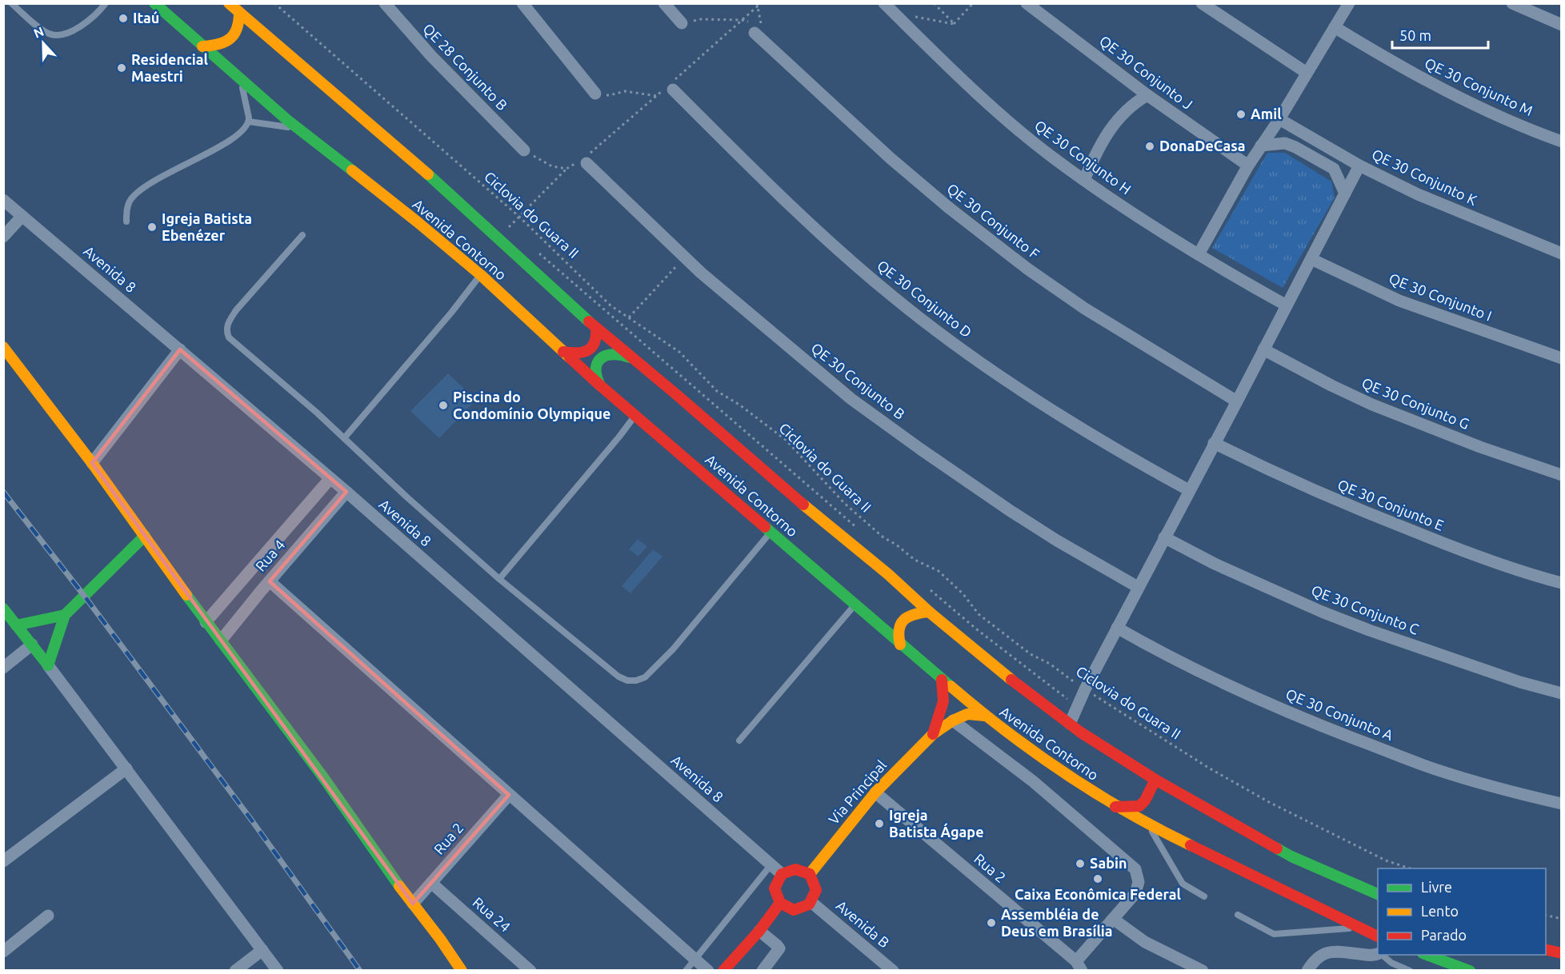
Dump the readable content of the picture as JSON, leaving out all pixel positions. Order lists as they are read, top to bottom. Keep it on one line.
{"streets":{"main road":["Avenida Contorno","Via Principal"],"street":["QE 28 Conjunto B","QE 30 Conjunto J","QE 30 Conjunto M","QE 30 Conjunto H","QE 30 Conjunto K","QE 30 Conjunto F","Avenida 8","QE 30 Conjunto I","QE 30 Conjunto D","QE 30 Conjunto B","QE 30 Conjunto G","QE 30 Conjunto E","Rua 4","QE 30 Conjunto C","QE 30 Conjunto A","Rua 2","Rua 24","Avenida B"],"path":["Ciclovia do Guara II"]},"crossings":[["Avenida Contorno","Via Principal"],["Avenida 8","Rua 4"],["Avenida 8","Via Principal"],["Avenida 8","Avenida B"],["Via Principal","Rua 2"],["Via Principal","Avenida B"],["Rua 2","Rua 24"]],"places":["Itaú","Residencial Maestri","Amil","DonaDeCasa","Igreja Batista Ebenézer","Piscina do Condomínio Olympique","Igreja Batista Ágape","Sabin","Caixa Econômica Federal","Assembléia de Deus em Brasília"],"legend":["Livre","Lento","Parado"],"scale_bar":"50 m","north":"top"}
